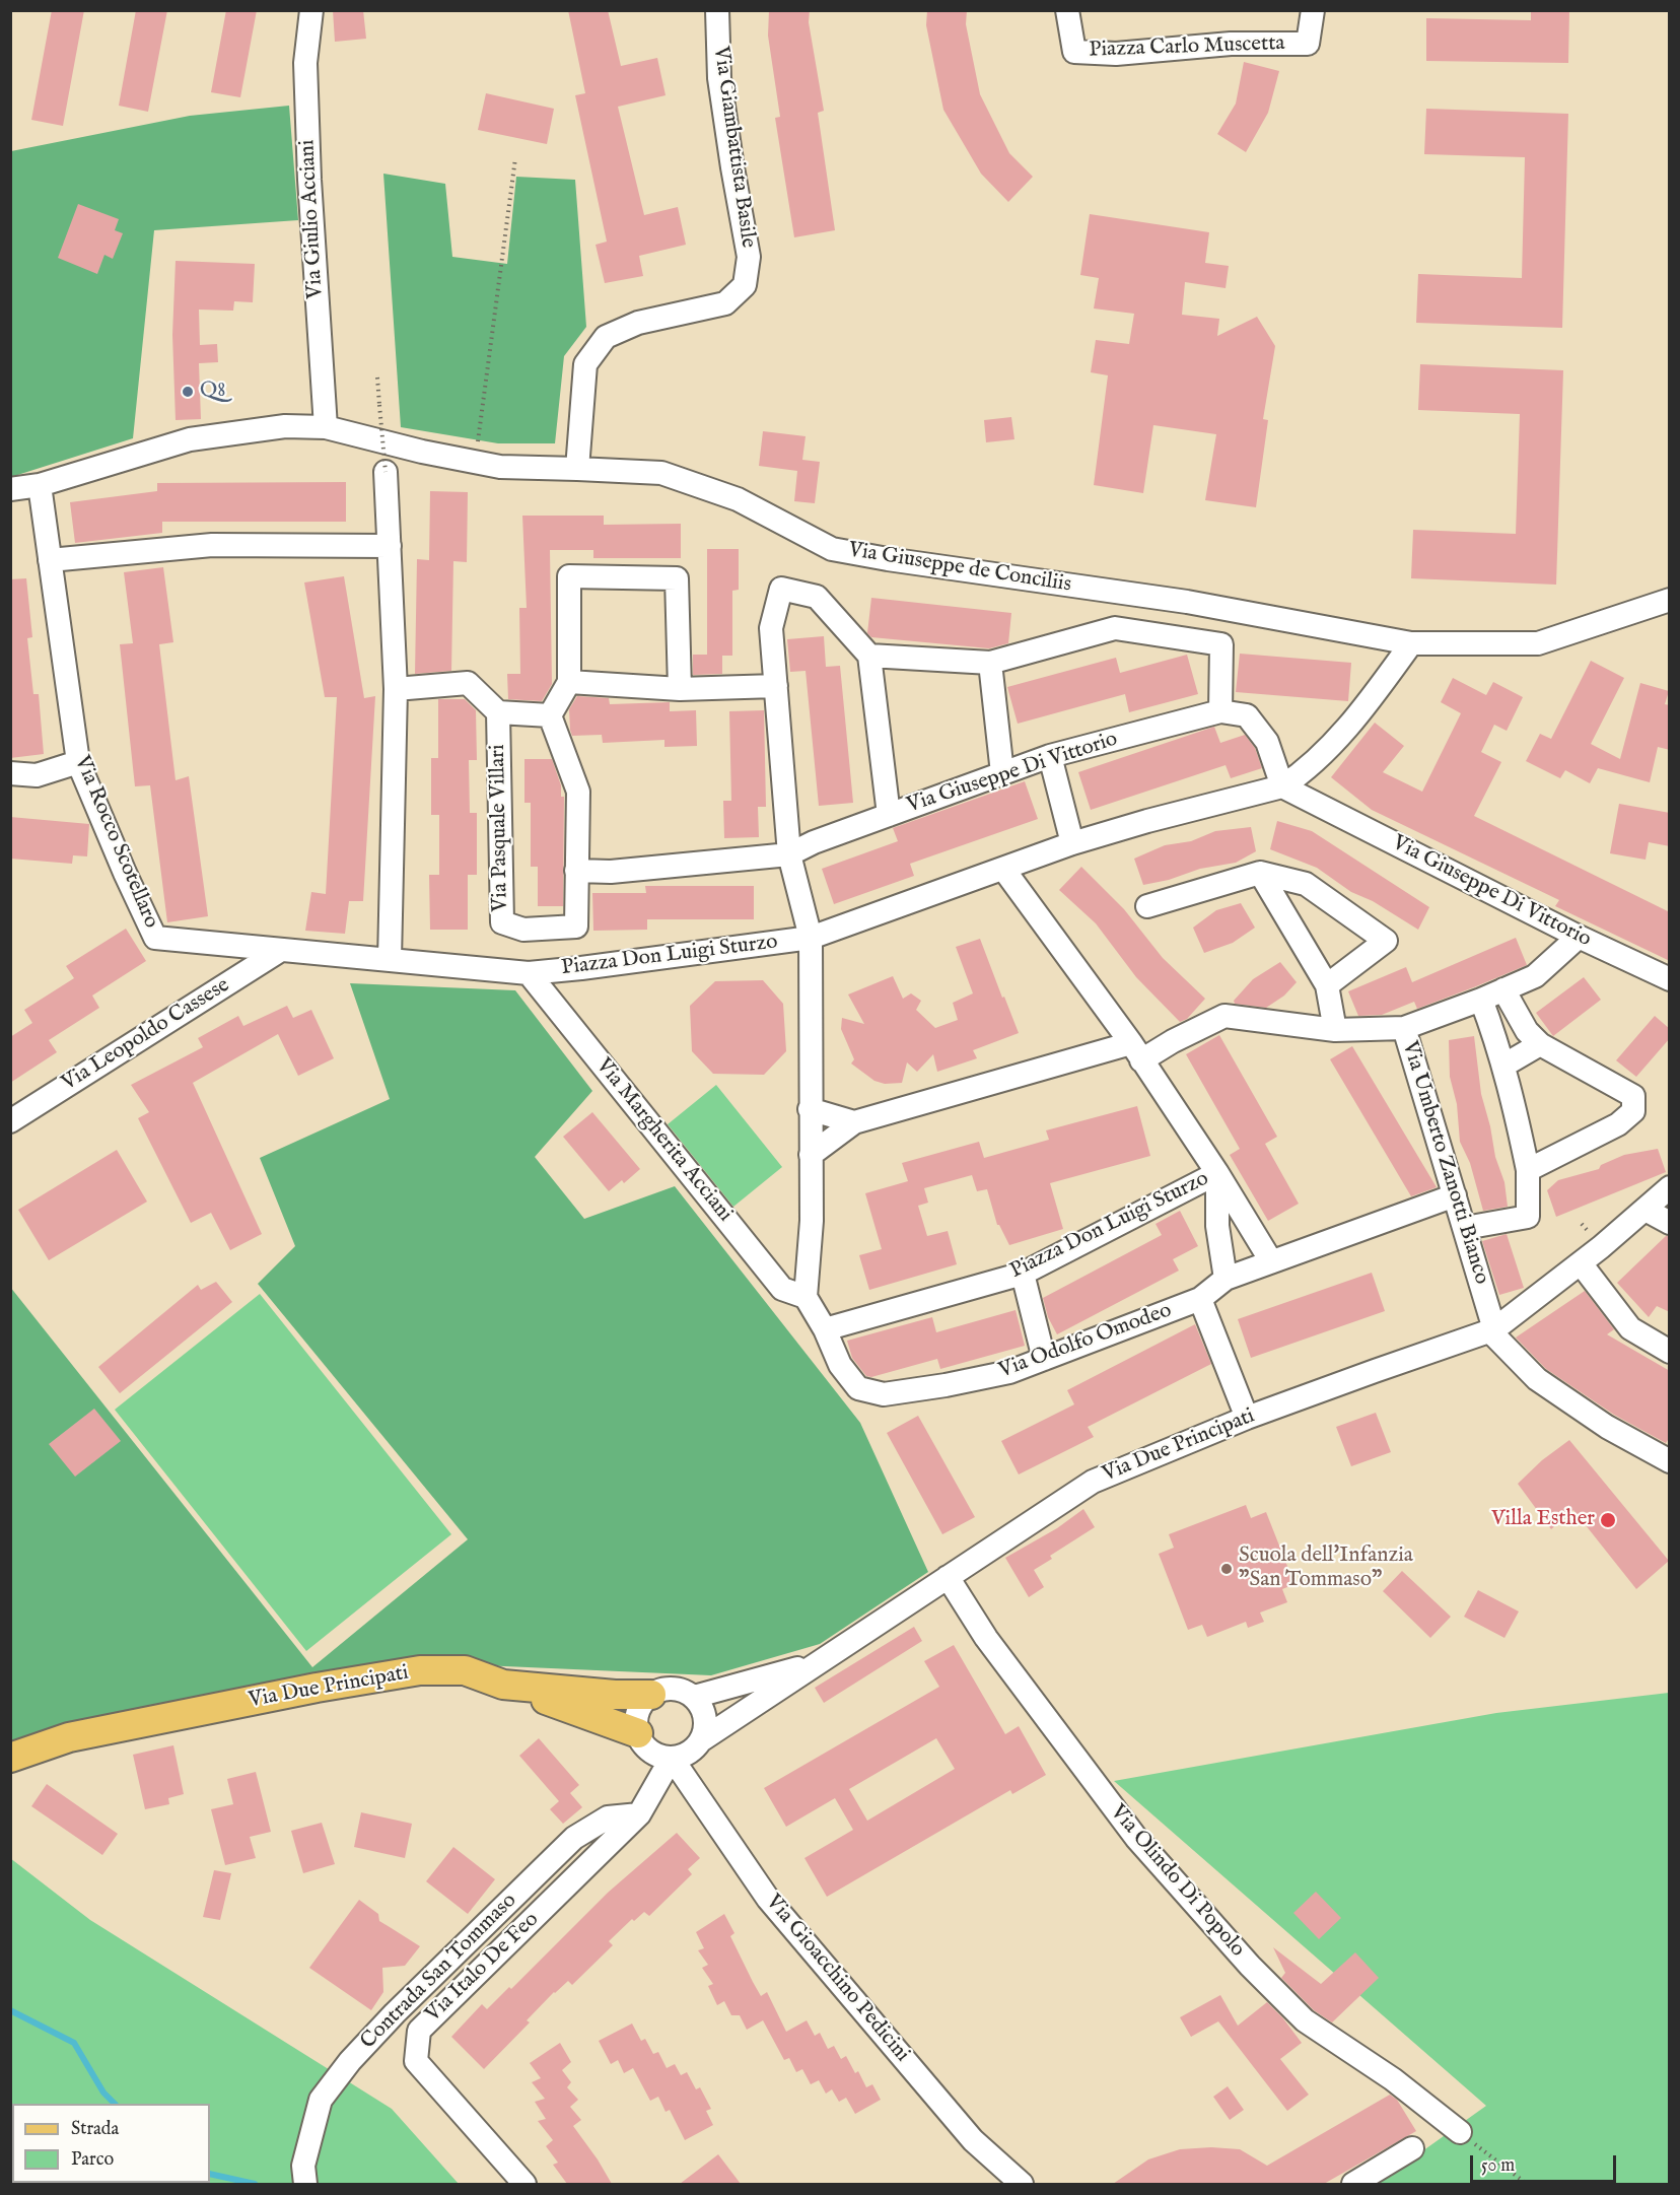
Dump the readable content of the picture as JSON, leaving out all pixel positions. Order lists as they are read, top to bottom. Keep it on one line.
{"streets":{"main road":["Via Due Principati"],"street":["Piazza Carlo Muscetta","Via Giambattista Basile","Via Giulio Acciani","Via Giuseppe de Conciliis","Via Giuseppe Di Vittorio","Via Pasquale Villari","Via Rocco Scotellaro","Piazza Don Luigi Sturzo","Via Leopoldo Cassese","Via Margherita Acciani","Via Umberto Zanotti Bianco","Via Odolfo Omodeo","Via Olindo Di Popolo","Via Italo De Feo","Contrada San Tommaso","Via Gioacchino Pedicini"]},"crossings":[["Via Giambattista Basile","Via Giuseppe de Conciliis"],["Via Giulio Acciani","Via Giuseppe de Conciliis"],["Via Giuseppe de Conciliis","Via Rocco Scotellaro"],["Via Rocco Scotellaro","Piazza Don Luigi Sturzo"],["Via Rocco Scotellaro","Via Leopoldo Cassese"],["Via Rocco Scotellaro","Via Margherita Acciani"],["Piazza Don Luigi Sturzo","Via Margherita Acciani"],["Piazza Don Luigi Sturzo","Via Odolfo Omodeo"],["Via Umberto Zanotti Bianco","Via Odolfo Omodeo"],["Via Umberto Zanotti Bianco","Via Due Principati"],["Via Odolfo Omodeo","Via Due Principati"],["Via Due Principati","Via Olindo Di Popolo"],["Via Due Principati","Via Italo De Feo"],["Via Due Principati","Via Gioacchino Pedicini"],["Via Italo De Feo","Contrada San Tommaso"],["Via Italo De Feo","Via Gioacchino Pedicini"]],"places":["Q8","Villa Esther","Scuola dell'Infanzia \"San Tommaso\""],"legend":["Strada","Parco"],"scale_bar":"50 m"}
